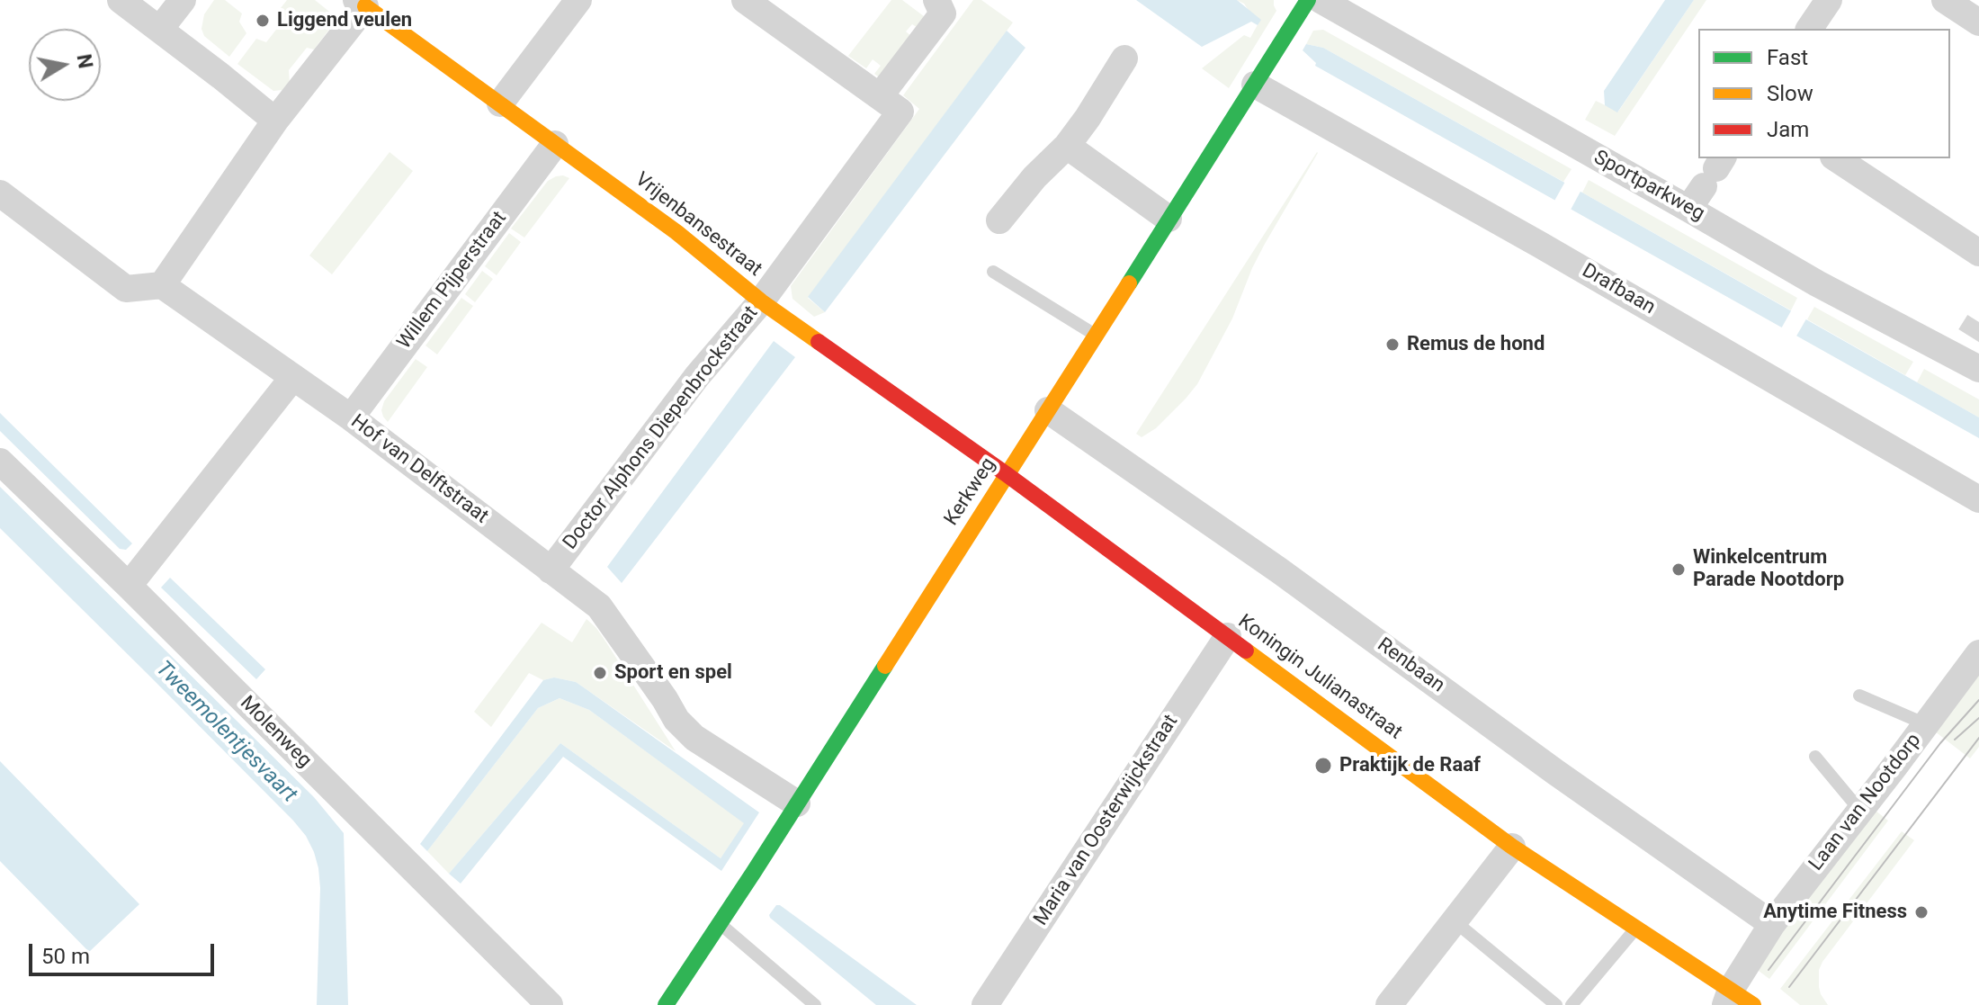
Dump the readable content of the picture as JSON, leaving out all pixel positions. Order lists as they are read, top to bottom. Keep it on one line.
{"streets":{"street":["Sportparkweg","Vrijenbansestraat","Willem Pijperstraat","Drafbaan","Doctor Alphons Diepenbrockstraat","Hof van Delftstraat","Kerkweg","Renbaan","Koningin Julianastraat","Molenweg","Laan van Nootdorp","Maria van Oosterwijckstraat"]},"crossings":[["Vrijenbansestraat","Willem Pijperstraat"],["Vrijenbansestraat","Doctor Alphons Diepenbrockstraat"],["Vrijenbansestraat","Kerkweg"],["Vrijenbansestraat","Koningin Julianastraat"],["Willem Pijperstraat","Hof van Delftstraat"],["Drafbaan","Kerkweg"],["Doctor Alphons Diepenbrockstraat","Hof van Delftstraat"],["Hof van Delftstraat","Kerkweg"],["Kerkweg","Renbaan"],["Kerkweg","Koningin Julianastraat"],["Renbaan","Laan van Nootdorp"],["Koningin Julianastraat","Laan van Nootdorp"],["Koningin Julianastraat","Maria van Oosterwijckstraat"]],"water":["Tweemolentjesvaart"],"places":["Liggend veulen","Remus de hond","Winkelcentrum Parade Nootdorp","Sport en spel","Praktijk de Raaf","Anytime Fitness"],"legend":["Fast","Slow","Jam"],"scale_bar":"50 m","north":"right"}
